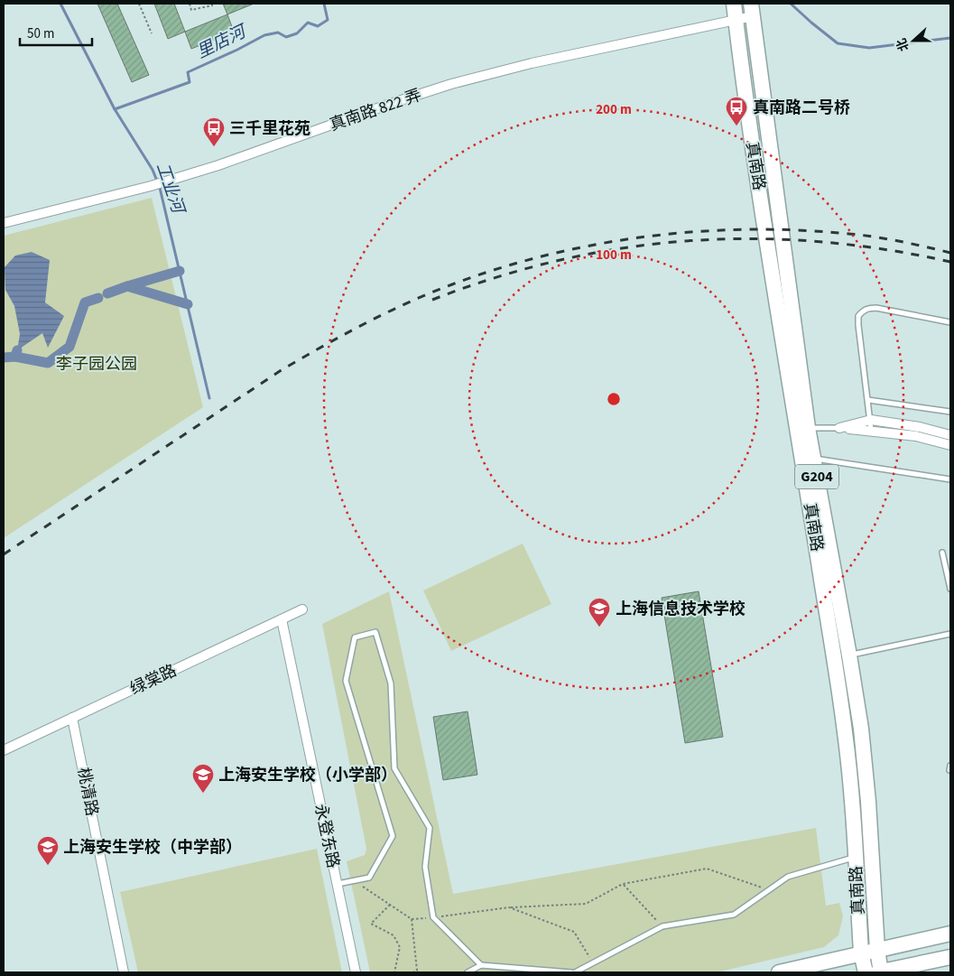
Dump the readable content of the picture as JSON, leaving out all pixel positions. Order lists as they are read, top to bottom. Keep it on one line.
{"streets":{"main road":["真南路","G204"],"street":["真南路 822 弄","绿棠路","桃清路","永登东路"]},"crossings":[["真南路 822 弄","真南路"],["绿棠路","桃清路"],["绿棠路","永登东路"]],"water":["里店河","工业河"],"parks":["李子园公园"],"places":{"bus stop":["真南路二号桥","三千里花苑"],"school or university":["上海信息技术学校","上海安生学校（小学部）","上海安生学校（中学部）"]},"scale_bar":"50 m","north":"left","rings":["200 m","100 m"]}
